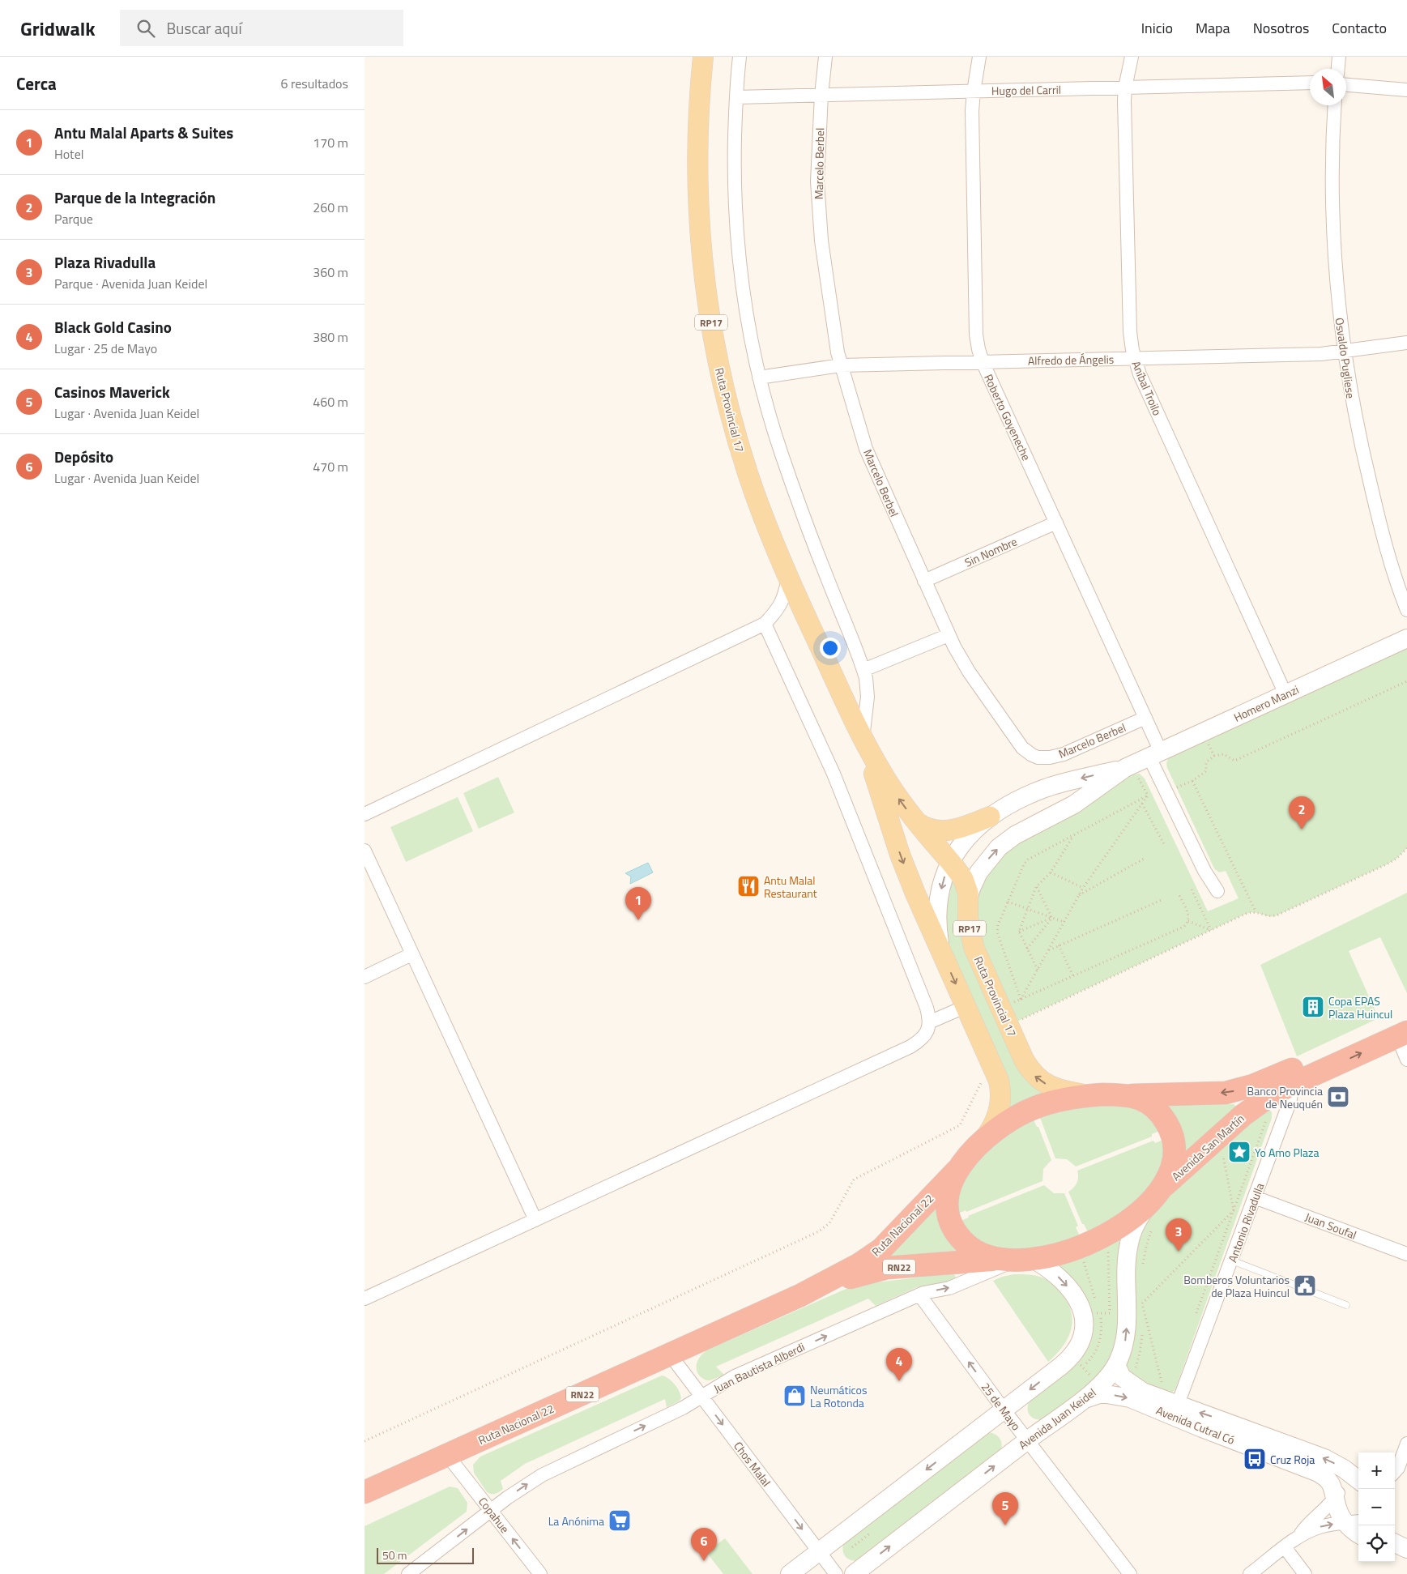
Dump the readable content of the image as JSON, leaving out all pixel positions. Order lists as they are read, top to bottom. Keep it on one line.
{"streets":{"highway":["Avenida San Martín","Ruta Nacional 22","RN22"],"main road":["RP17","Ruta Provincial 17","Homero Manzi","Avenida Juan Keidel","Avenida Cutral Có"],"street":["Hugo del Carril","Marcelo Berbel","Osvaldo Pugliese","Alfredo de Ángelis","Aníbal Troilo","Roberto Goyeneche","Sin Nombre","Antonio Rivadulla","Juan Soufal","Juan Bautista Alberdi","25 de Mayo","Chos Malal","Copahue"]},"crossings":[["Hugo del Carril","Marcelo Berbel"],["Hugo del Carril","Aníbal Troilo"],["Hugo del Carril","Roberto Goyeneche"],["Marcelo Berbel","Alfredo de Ángelis"],["Marcelo Berbel","Roberto Goyeneche"],["Marcelo Berbel","Sin Nombre"],["Osvaldo Pugliese","Alfredo de Ángelis"],["Alfredo de Ángelis","Aníbal Troilo"],["Alfredo de Ángelis","Roberto Goyeneche"],["Aníbal Troilo","Homero Manzi"],["Ruta Provincial 17","Homero Manzi"],["Ruta Provincial 17","RN22"],["Roberto Goyeneche","Sin Nombre"],["Roberto Goyeneche","Homero Manzi"],["Avenida San Martín","Antonio Rivadulla"],["Avenida San Martín","RN22"],["Avenida San Martín","Avenida Juan Keidel"],["Antonio Rivadulla","Juan Soufal"],["Antonio Rivadulla","Avenida Cutral Có"],["Ruta Nacional 22","RN22"],["Ruta Nacional 22","Juan Bautista Alberdi"],["Ruta Nacional 22","Chos Malal"],["Ruta Nacional 22","Copahue"],["RN22","Juan Bautista Alberdi"],["RN22","Avenida Juan Keidel"],["Juan Bautista Alberdi","25 de Mayo"],["Juan Bautista Alberdi","Chos Malal"],["Juan Bautista Alberdi","Copahue"],["25 de Mayo","Avenida Juan Keidel"],["Avenida Juan Keidel","Avenida Cutral Có"]],"one_way":["Juan Bautista Alberdi","25 de Mayo","Chos Malal","Copahue"],"places":{"restaurant":["Antu Malal Restaurant"],"building":["Copa EPAS Plaza Huincul"],"bank":["Banco Provincia de Neuquén"],"place":["Yo Amo Plaza"],"public building":["Bomberos Voluntarios de Plaza Huincul"],"shop":["Neumáticos La Rotonda"],"bus stop":["Cruz Roja"],"supermarket":["La Anónima"]},"scale_bar":"50 m","north":"top left","page":{"header":"Gridwalk","search":"Buscar aquí","nav":["Inicio","Mapa","Nosotros","Contacto"],"heading":["Cerca","6 resultados"],"list":[{"mark":"1","name":"Antu Malal Aparts & Suites","note":"Hotel","value":"170 m"},{"mark":"2","name":"Parque de la Integración","note":"Parque","value":"260 m"},{"mark":"3","name":"Plaza Rivadulla","note":"Parque · Avenida Juan Keidel","value":"360 m"},{"mark":"4","name":"Black Gold Casino","note":"Lugar · 25 de Mayo","value":"380 m"},{"mark":"5","name":"Casinos Maverick","note":"Lugar · Avenida Juan Keidel","value":"460 m"},{"mark":"6","name":"Depósito","note":"Lugar · Avenida Juan Keidel","value":"470 m"}],"pins":["2","1","3","4","5","6"],"map_buttons":["+","−"],"scale":"50 m"}}
